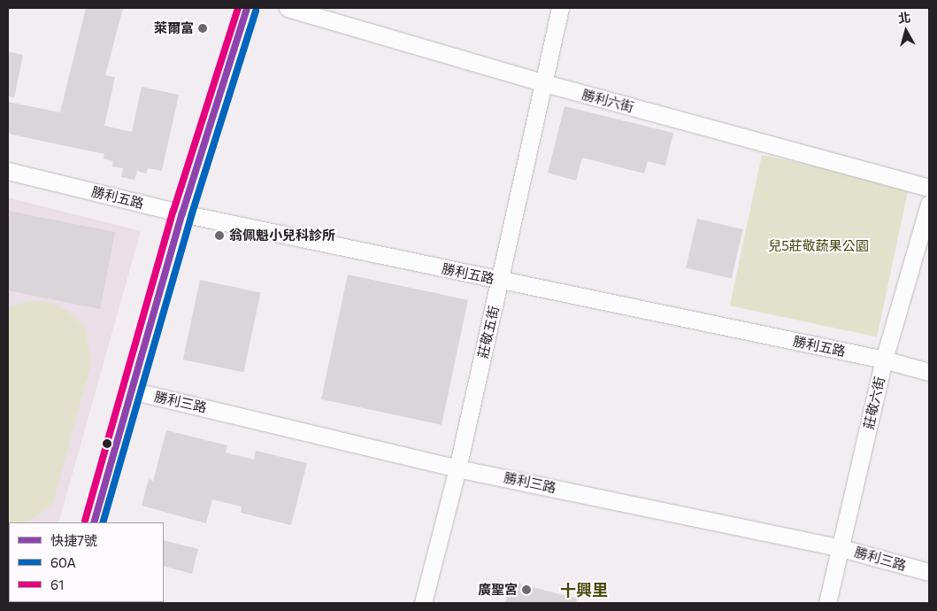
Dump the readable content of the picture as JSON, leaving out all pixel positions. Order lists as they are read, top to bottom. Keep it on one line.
{"streets":{"street":["勝利六街","勝利五路","莊敬五街","勝利三路","莊敬六街"]},"crossings":[["勝利六街","莊敬五街"],["勝利五路","莊敬五街"],["勝利五路","莊敬六街"],["莊敬五街","勝利三路"],["勝利三路","莊敬六街"]],"districts":["十興里"],"parks":["兒5莊敬蔬果公園"],"places":["萊爾富","翁佩魁小兒科診所","廣聖宮"],"lines":["transit line 快捷7號","transit line 61","transit line 60A"],"legend":["快捷7號","60A","61"],"north":"top"}
